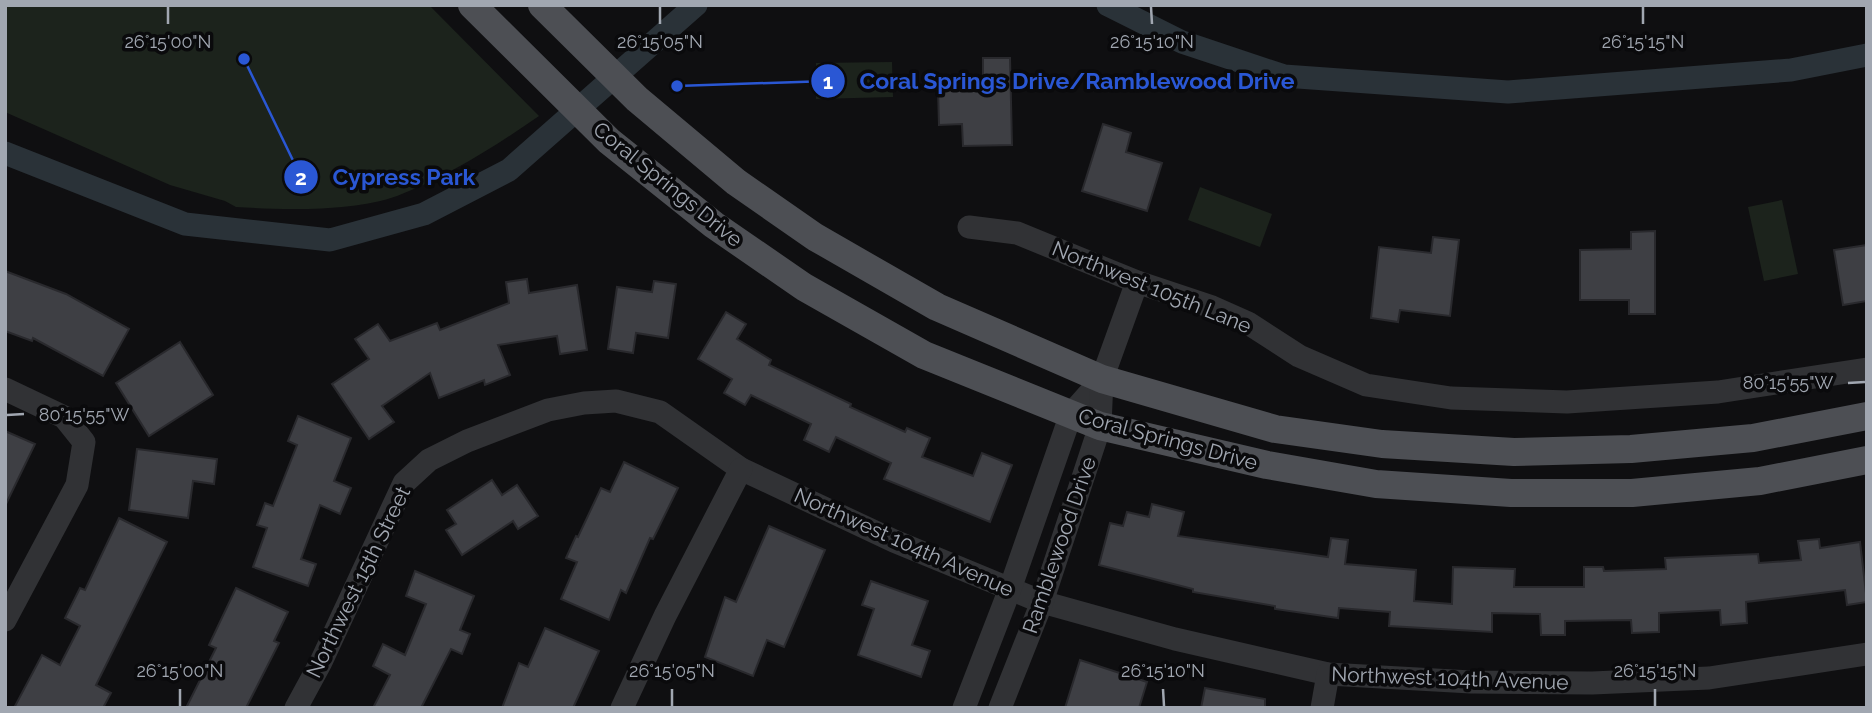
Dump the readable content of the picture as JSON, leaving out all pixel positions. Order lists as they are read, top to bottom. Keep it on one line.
{"streets":{"main road":["Coral Springs Drive"],"street":["Northwest 105th Lane","Northwest 104th Avenue","Ramblewood Drive","Northwest 15th Street"]},"crossings":[["Coral Springs Drive","Ramblewood Drive"],["Northwest 105th Lane","Ramblewood Drive"],["Northwest 104th Avenue","Ramblewood Drive"],["Northwest 104th Avenue","Northwest 15th Street"]],"places":["Cypress Park","Coral Springs Drive/Ramblewood Drive"],"coordinates":["26°15'00\"N","26°15'05\"N","26°15'10\"N","26°15'15\"N","80°15'55\"W"]}
